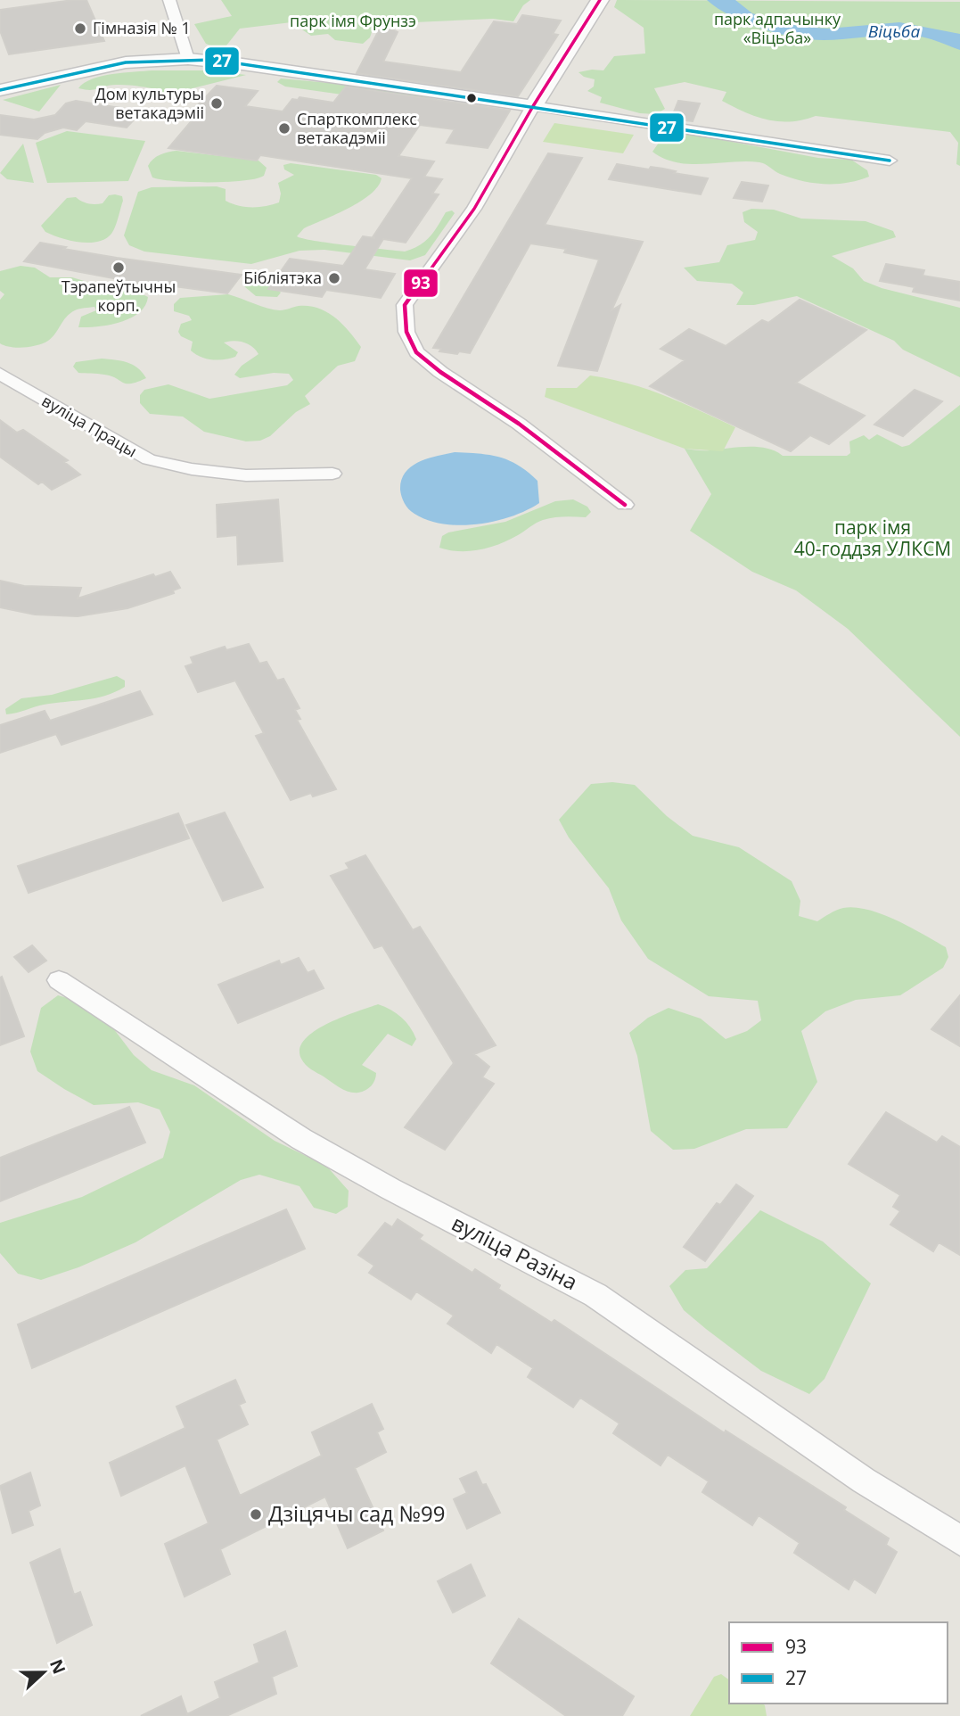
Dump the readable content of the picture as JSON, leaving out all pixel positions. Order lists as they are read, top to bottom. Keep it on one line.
{"streets":{"street":["вуліца Працы","вуліца Разіна"]},"water":["Віцьба"],"parks":["парк адпачынку «Віцьба»","парк імя Фрунзэ","парк імя 40-годдзя УЛКСМ"],"places":["Гімназія № 1","Дом культуры ветакадэміі","Спарткомплекс ветакадэміі","Тэрапеўтычны корп.","Бібліятэка","Дзіцячы сад №99"],"lines":["transit line 93","transit line 27"],"legend":["93","27"],"north":"right"}
